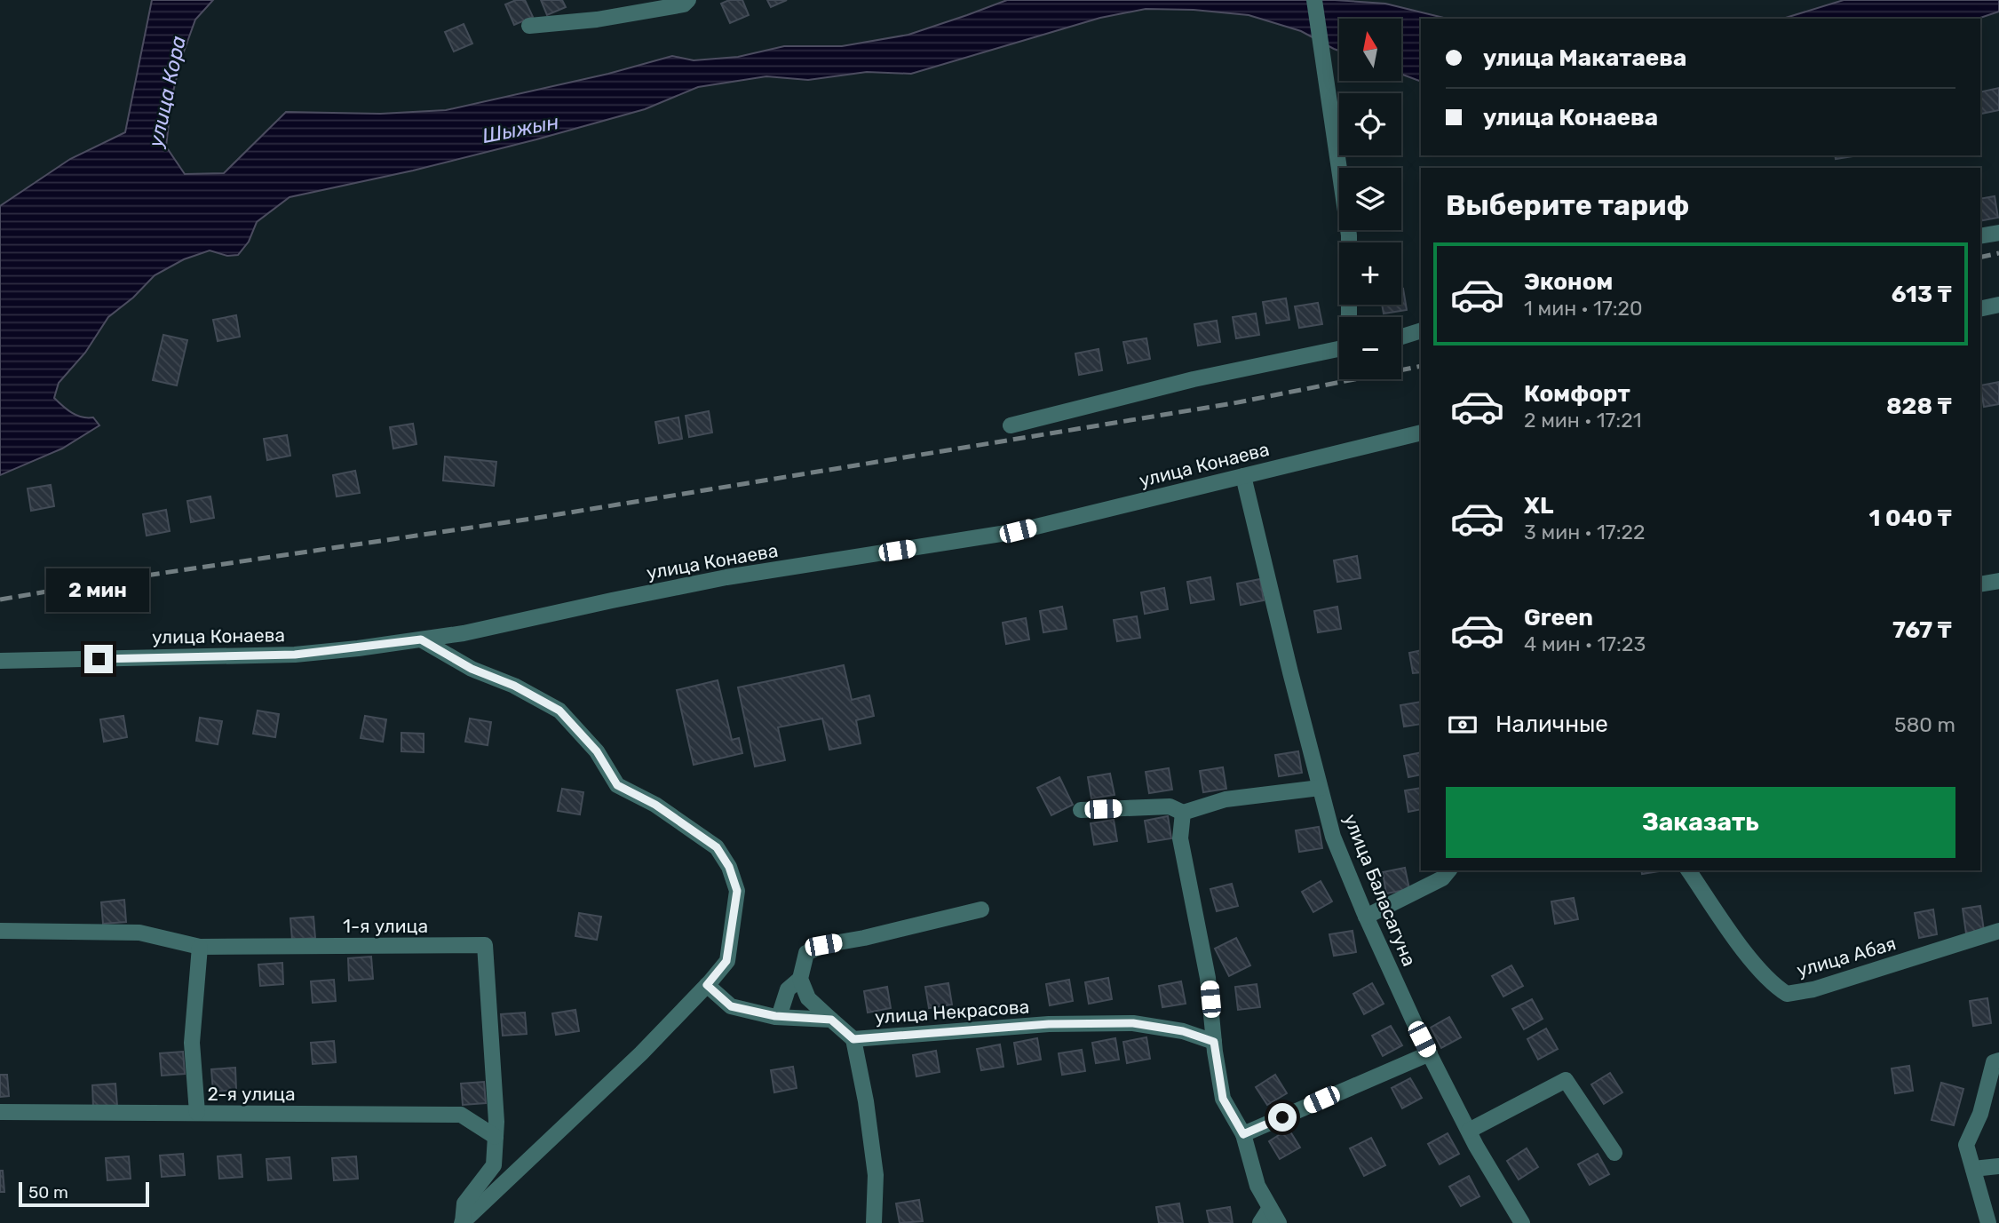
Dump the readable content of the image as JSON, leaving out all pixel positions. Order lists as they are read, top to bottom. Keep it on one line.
{"streets":{"street":["улица Конаева","улица Баласагуна","1-я улица","улица Абая","улица Некрасова","2-я улица"]},"crossings":[["улица Конаева","улица Баласагуна"],["1-я улица","2-я улица"]],"water":["улица Кора","Шыжын"],"scale_bar":"50 m","north":"top","page":{"map_buttons":["+","−"],"banner":["улица Макатаева","улица Конаева"],"heading":"Выберите тариф","list":[{"name":"Эконом","note":"1 мин · 17:20","value":"613 ₸"},{"name":"Комфорт","note":"2 мин · 17:21","value":"828 ₸"},{"name":"XL","note":"3 мин · 17:22","value":"1 040 ₸"},{"name":"Green","note":"4 мин · 17:23","value":"767 ₸"}],"bubble":"2 мин","pay":["Наличные","580 m"],"buttons":"Заказать","scale":"50 m"}}
